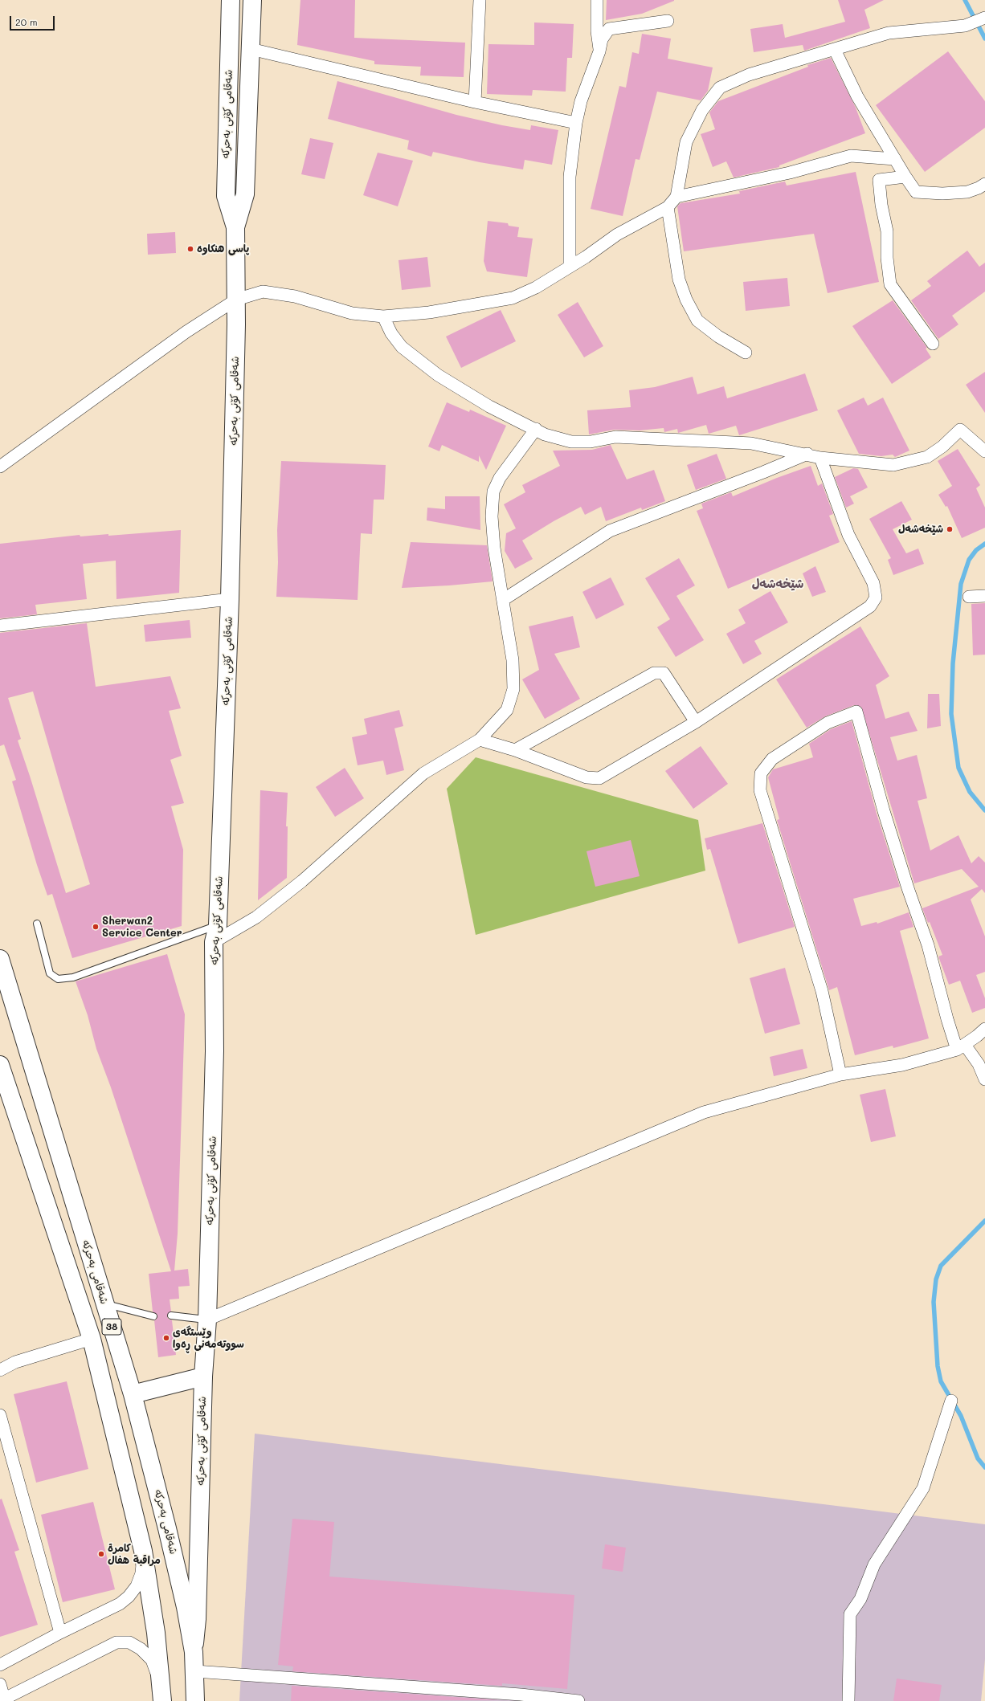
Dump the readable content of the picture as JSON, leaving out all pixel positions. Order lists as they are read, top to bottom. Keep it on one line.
{"streets":{"street":["شەقامی کۆنی بەحرکە","شەقامی بەحرکە","38"]},"crossings":[["شەقامی کۆنی بەحرکە","شەقامی بەحرکە"]],"districts":["شێخەشەل"],"places":["پاسی هنكاوه‌","شێخه‌شه‌ل","Sherwan2 Service Center","وێستگەی سووتەمەنی ڕەوا","كامرة مراقبة هفال"],"scale_bar":"20 m"}
